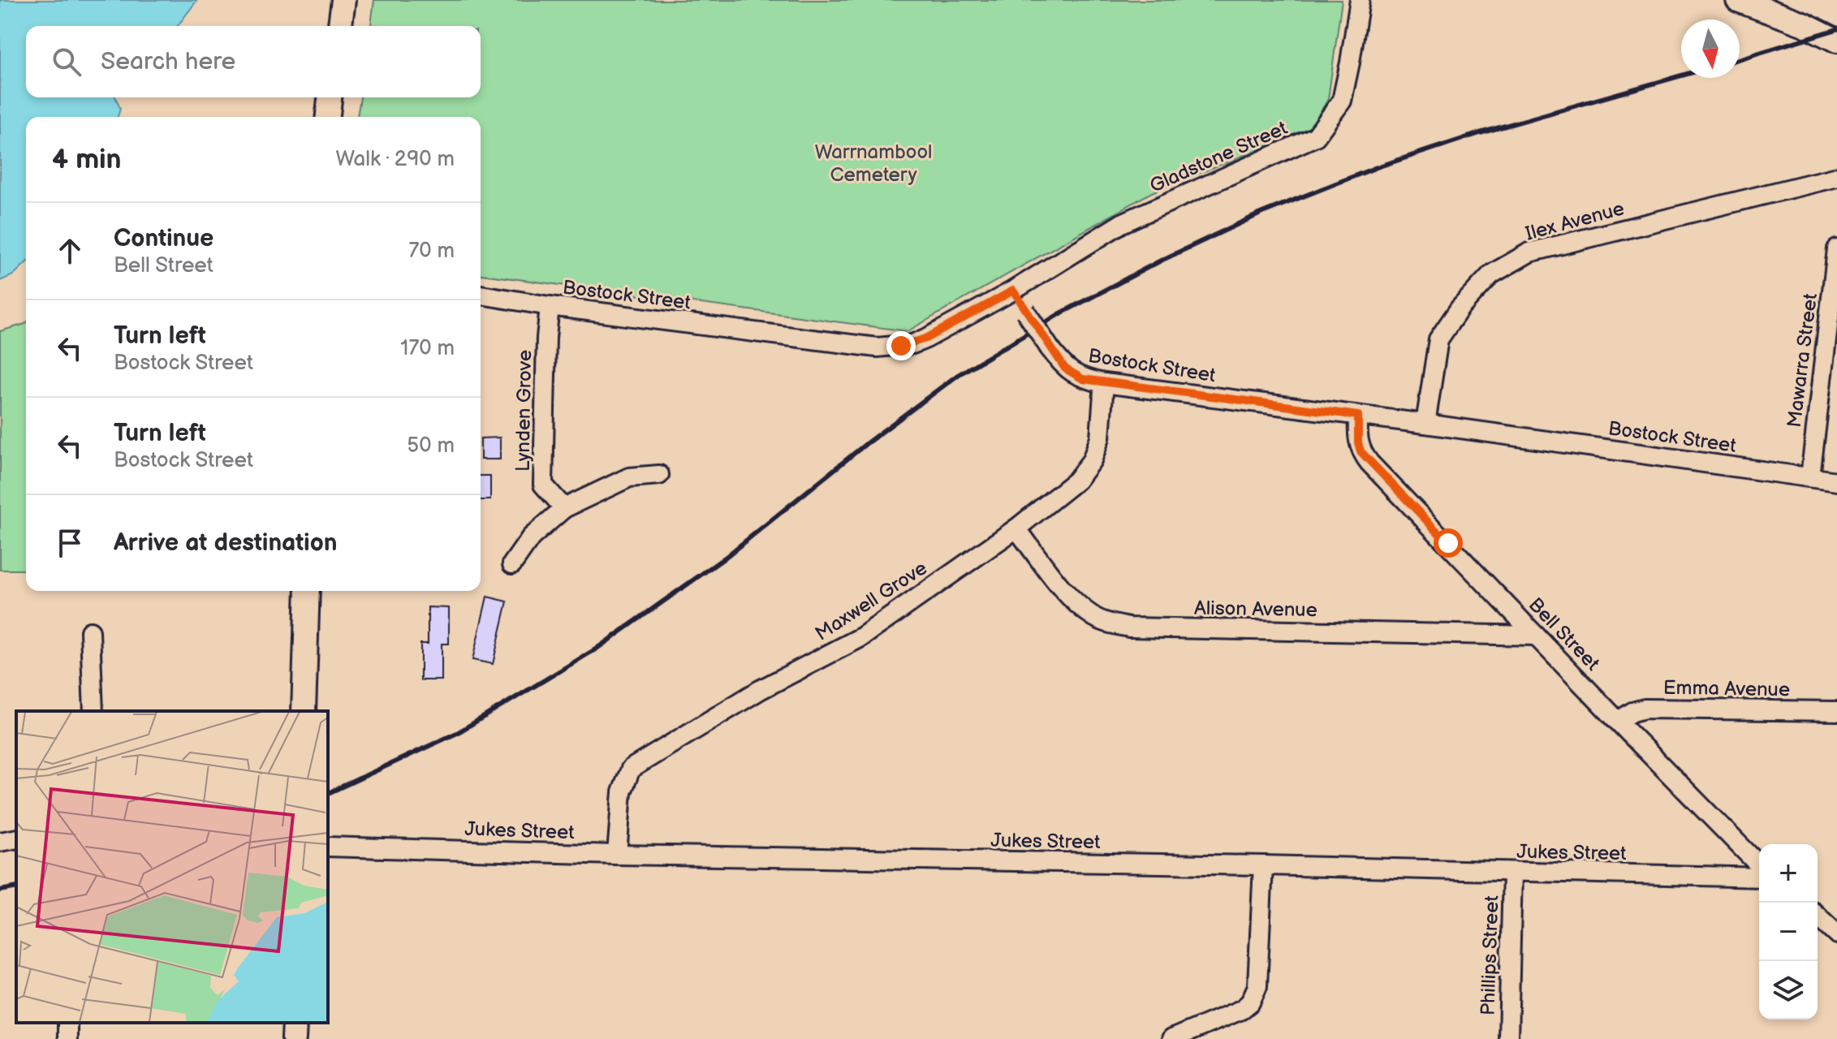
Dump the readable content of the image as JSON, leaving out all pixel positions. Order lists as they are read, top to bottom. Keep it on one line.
{"streets":{"street":["Gladstone Street","Ilex Avenue","Bostock Street","Mawarra Street","Lynden Grove","Maxwell Grove","Alison Avenue","Bell Street","Emma Avenue","Jukes Street","Phillips Street"]},"crossings":[["Gladstone Street","Bostock Street"],["Ilex Avenue","Bostock Street"],["Bostock Street","Mawarra Street"],["Bostock Street","Lynden Grove"],["Bostock Street","Maxwell Grove"],["Bostock Street","Bell Street"],["Maxwell Grove","Alison Avenue"],["Maxwell Grove","Jukes Street"],["Alison Avenue","Bell Street"],["Bell Street","Emma Avenue"],["Jukes Street","Phillips Street"]],"parks":["Warrnambool Cemetery"],"north":"bottom","page":{"search":"Search here","heading":["4 min","Walk · 290 m"],"list":[["Continue","Bell Street","70 m"],["Turn left","Bostock Street","170 m"],["Turn left","Bostock Street","50 m"],"Arrive at destination"],"map_buttons":["+","−"]}}
